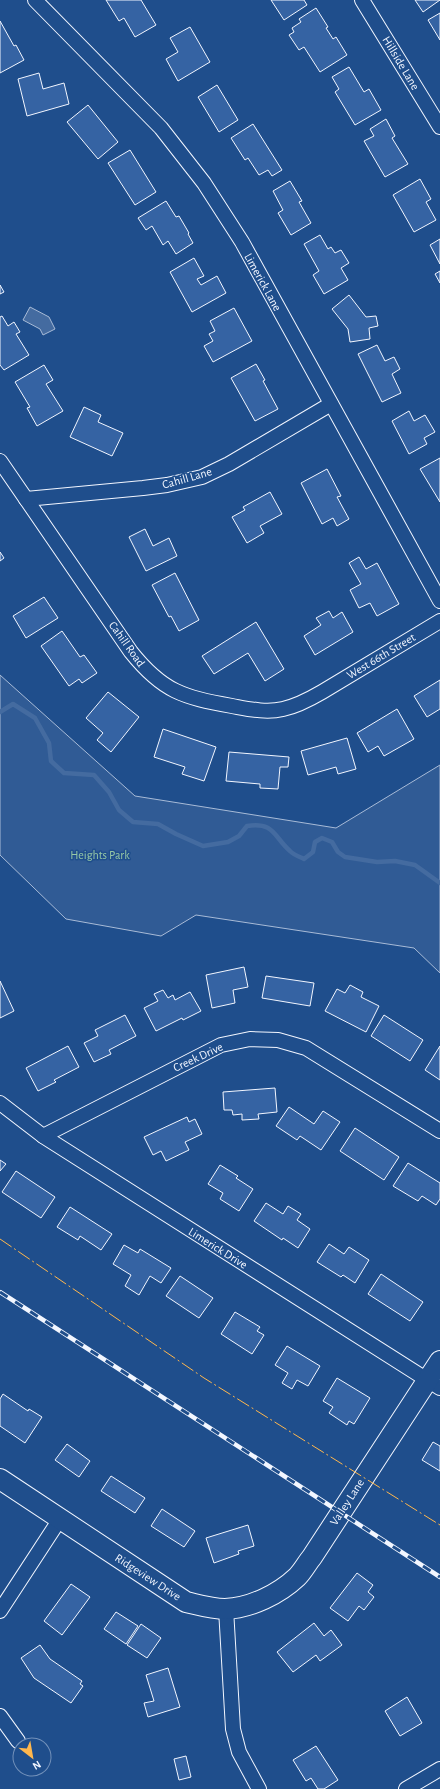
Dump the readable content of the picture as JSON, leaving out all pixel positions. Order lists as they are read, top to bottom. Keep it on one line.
{"streets":{"street":["Hillside Lane","Limerick Lane","Cahill Lane","Cahill Road","West 66th Street","Creek Drive","Limerick Drive","Valley Lane","Ridgeview Drive"]},"crossings":[["Limerick Lane","Cahill Lane"],["Cahill Lane","Cahill Road"],["Cahill Road","West 66th Street"],["Creek Drive","Limerick Drive"],["Limerick Drive","Valley Lane"],["Valley Lane","Ridgeview Drive"]],"parks":["Heights Park"],"north":"bottom right"}
